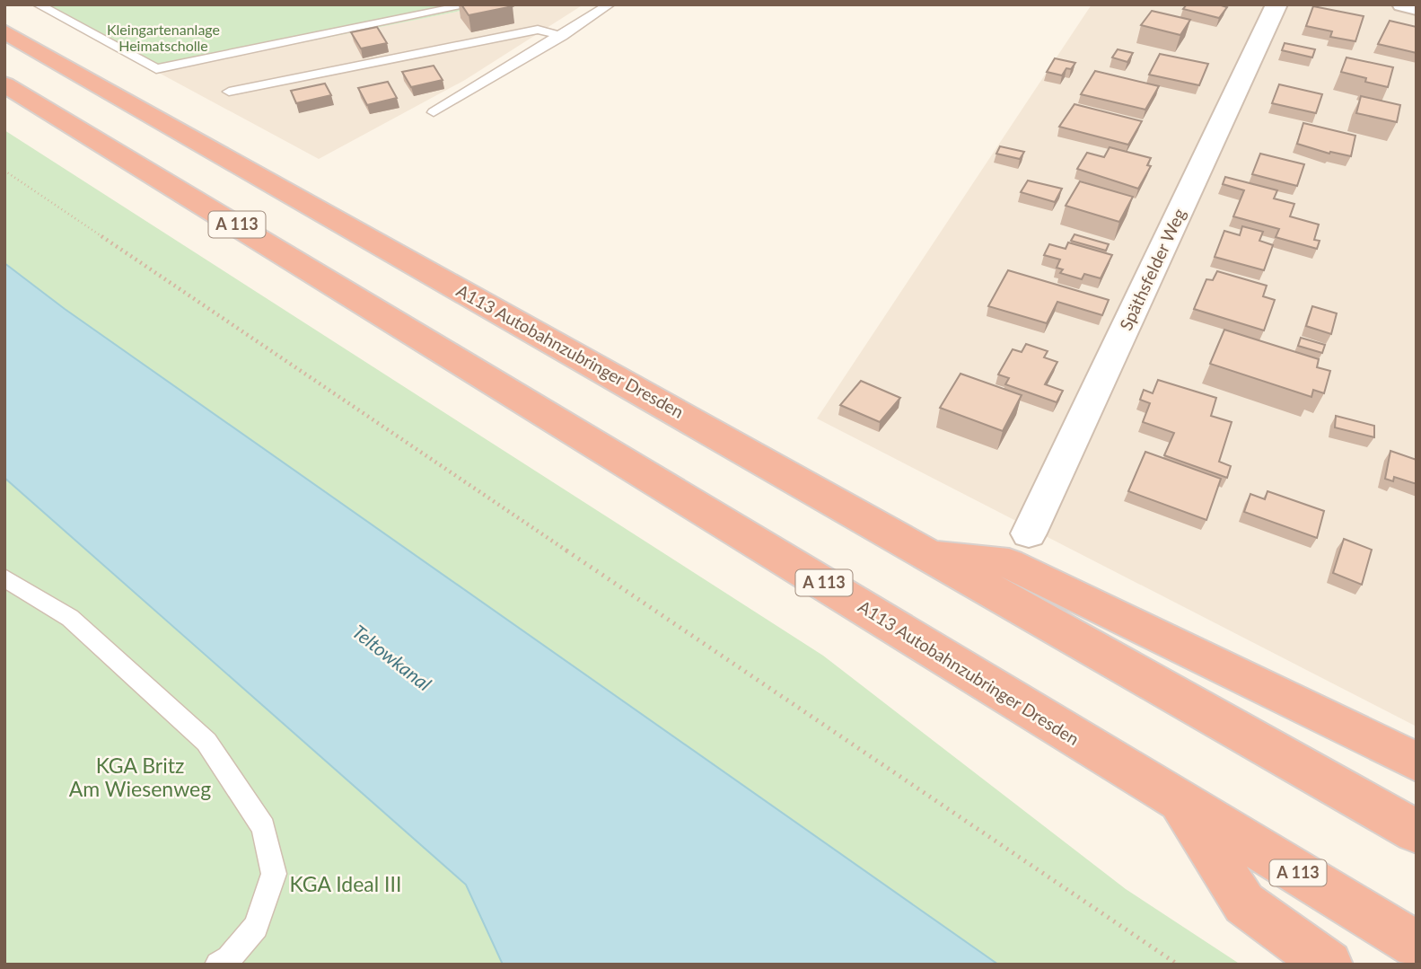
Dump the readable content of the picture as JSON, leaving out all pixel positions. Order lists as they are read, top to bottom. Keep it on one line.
{"streets":{"highway":["A 113","A113 Autobahnzubringer Dresden"],"street":["Späthsfelder Weg"]},"crossings":[["A 113","A113 Autobahnzubringer Dresden"]],"water":["Teltowkanal"],"parks":["Kleingartenanlage Heimatscholle","KGA Britz Am Wiesenweg","KGA Ideal III"]}
